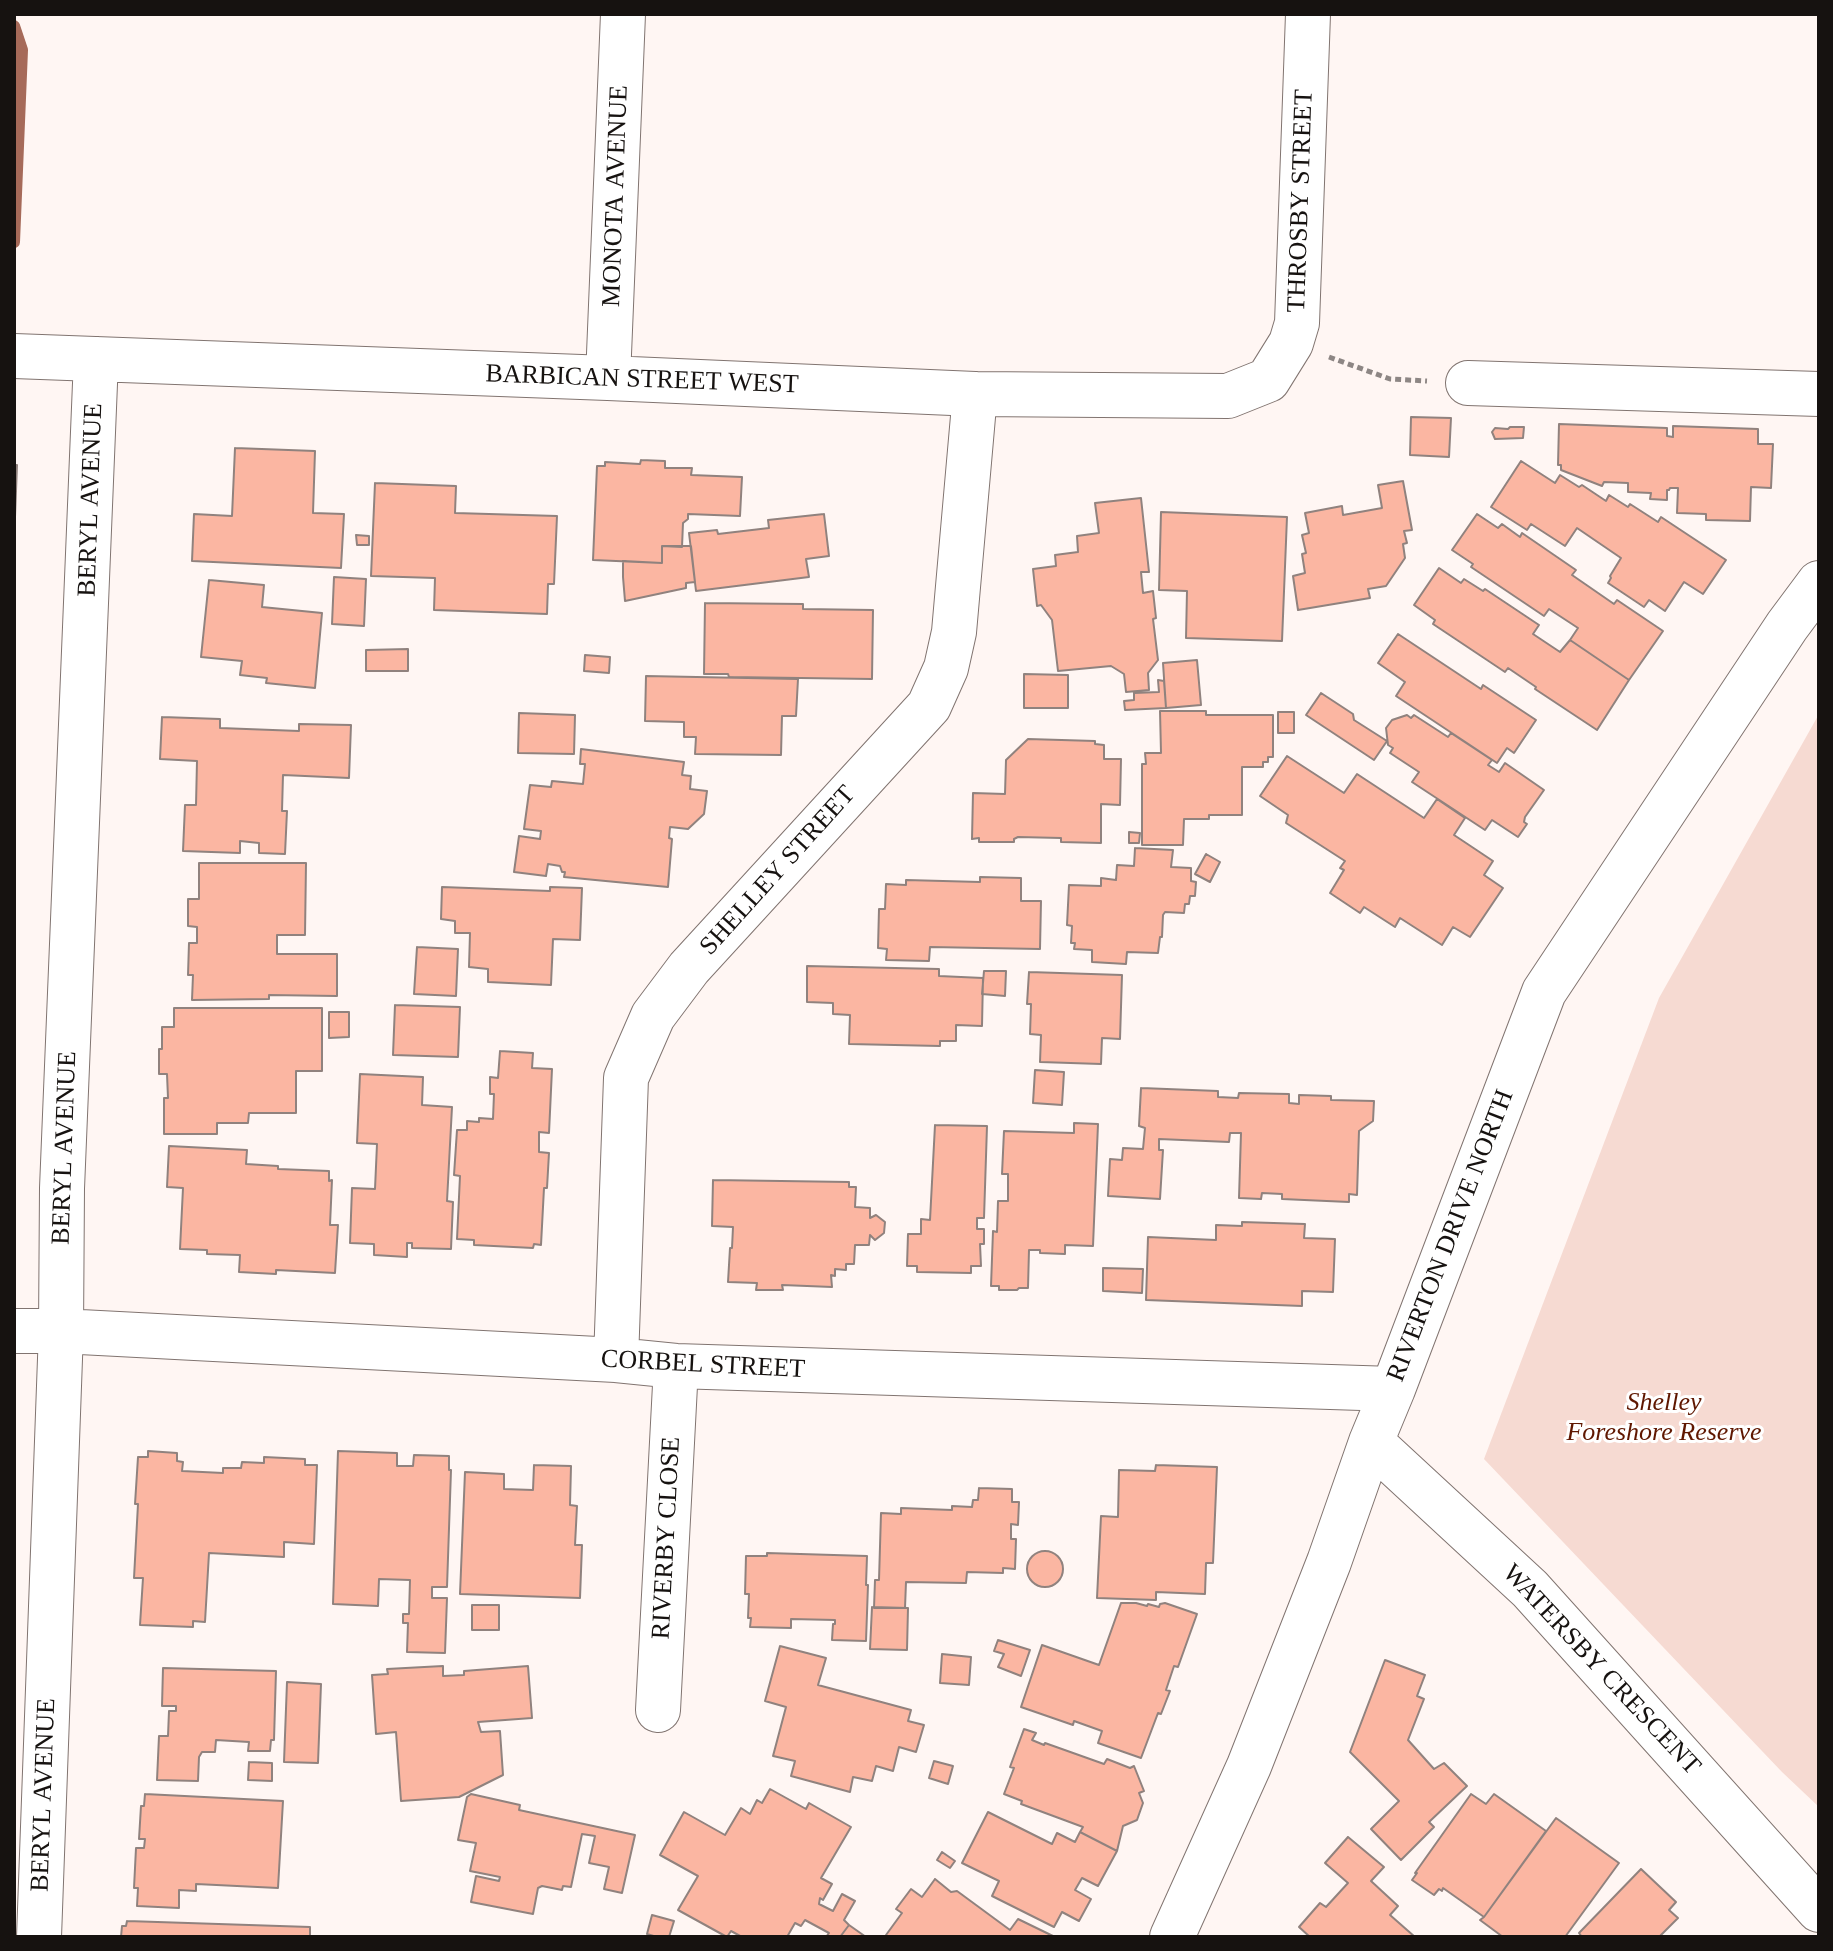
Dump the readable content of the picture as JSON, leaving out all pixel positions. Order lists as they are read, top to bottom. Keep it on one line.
{"streets":{"street":["MONOTA AVENUE","THROSBY STREET","BARBICAN STREET WEST","BERYL AVENUE","SHELLEY STREET","RIVERTON DRIVE NORTH","CORBEL STREET","RIVERBY CLOSE","WATERSBY CRESCENT"]},"crossings":[["MONOTA AVENUE","BARBICAN STREET WEST"],["THROSBY STREET","BARBICAN STREET WEST"],["BARBICAN STREET WEST","BERYL AVENUE"],["BARBICAN STREET WEST","SHELLEY STREET"],["BERYL AVENUE","CORBEL STREET"],["SHELLEY STREET","CORBEL STREET"],["RIVERTON DRIVE NORTH","CORBEL STREET"],["RIVERTON DRIVE NORTH","WATERSBY CRESCENT"],["CORBEL STREET","RIVERBY CLOSE"]],"parks":["Shelley Foreshore Reserve"]}
